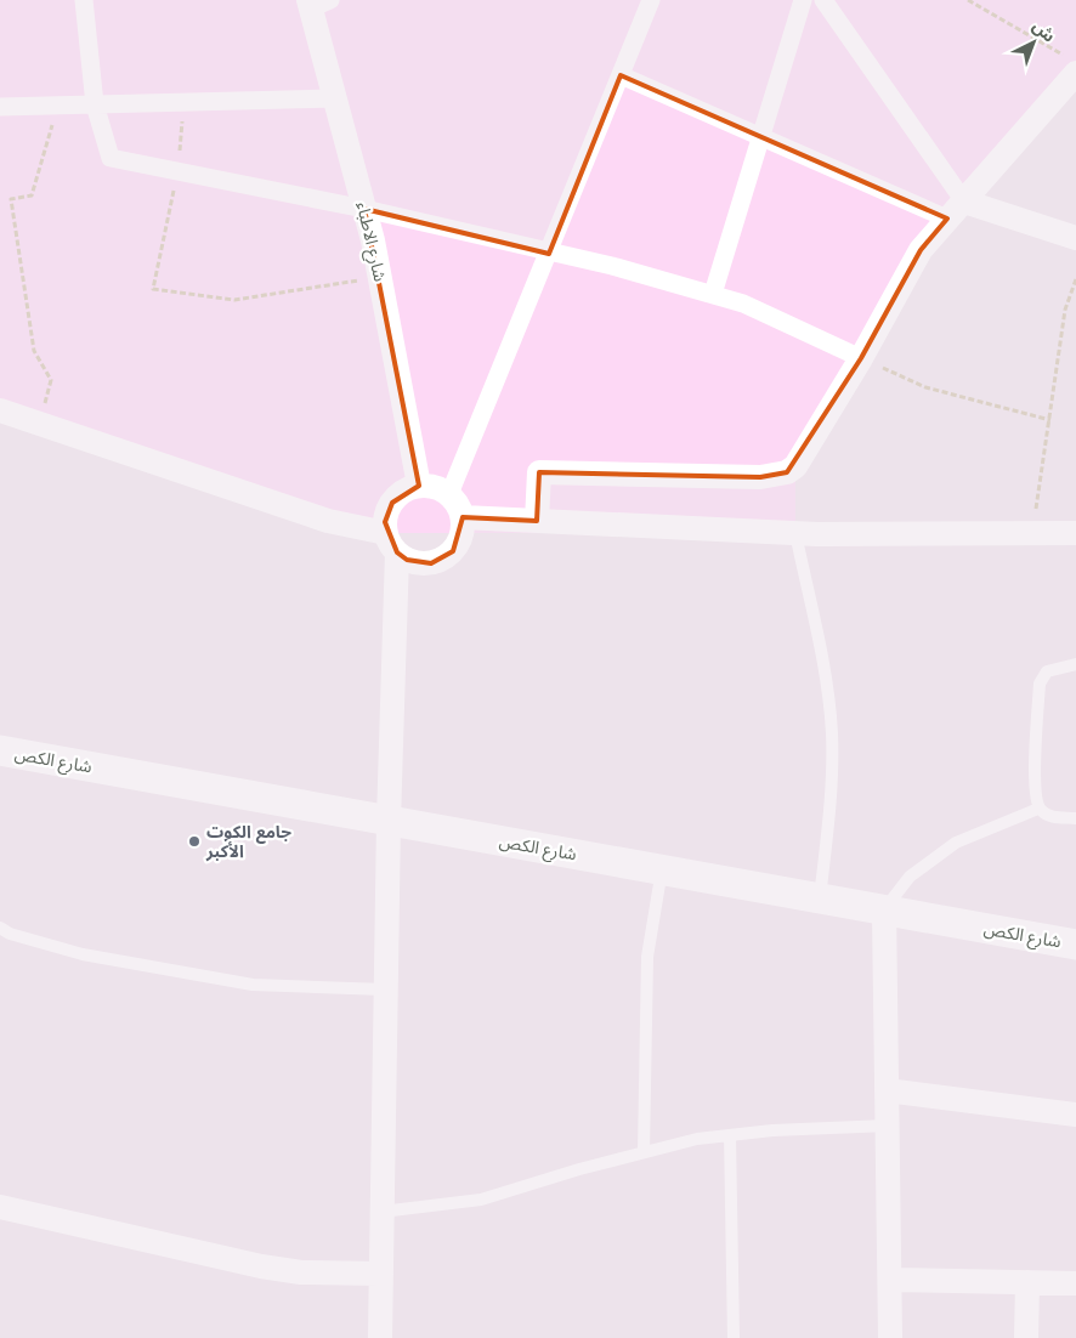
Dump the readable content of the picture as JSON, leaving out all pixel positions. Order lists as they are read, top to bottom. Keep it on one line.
{"streets":{"street":["شارع الاطباء","شارع الكص"]},"places":["جامع الكوت الأكبر"],"north":"top right"}
